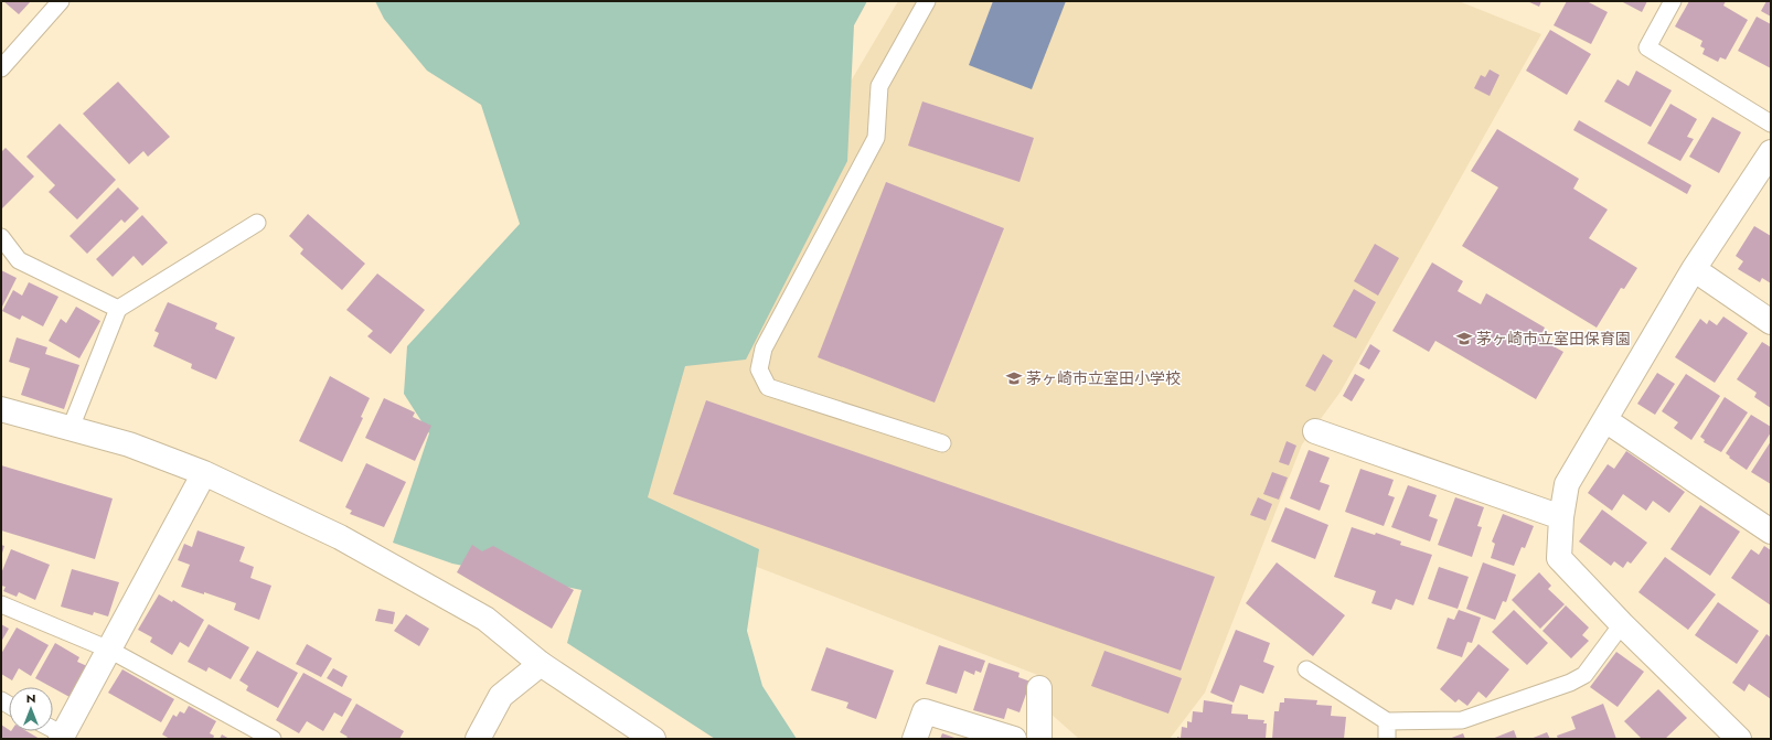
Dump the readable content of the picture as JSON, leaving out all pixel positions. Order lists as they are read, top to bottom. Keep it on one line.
{"places":{"school or university":["茅ヶ崎市立室田保育園","茅ヶ崎市立室田小学校"]},"north":"top"}
